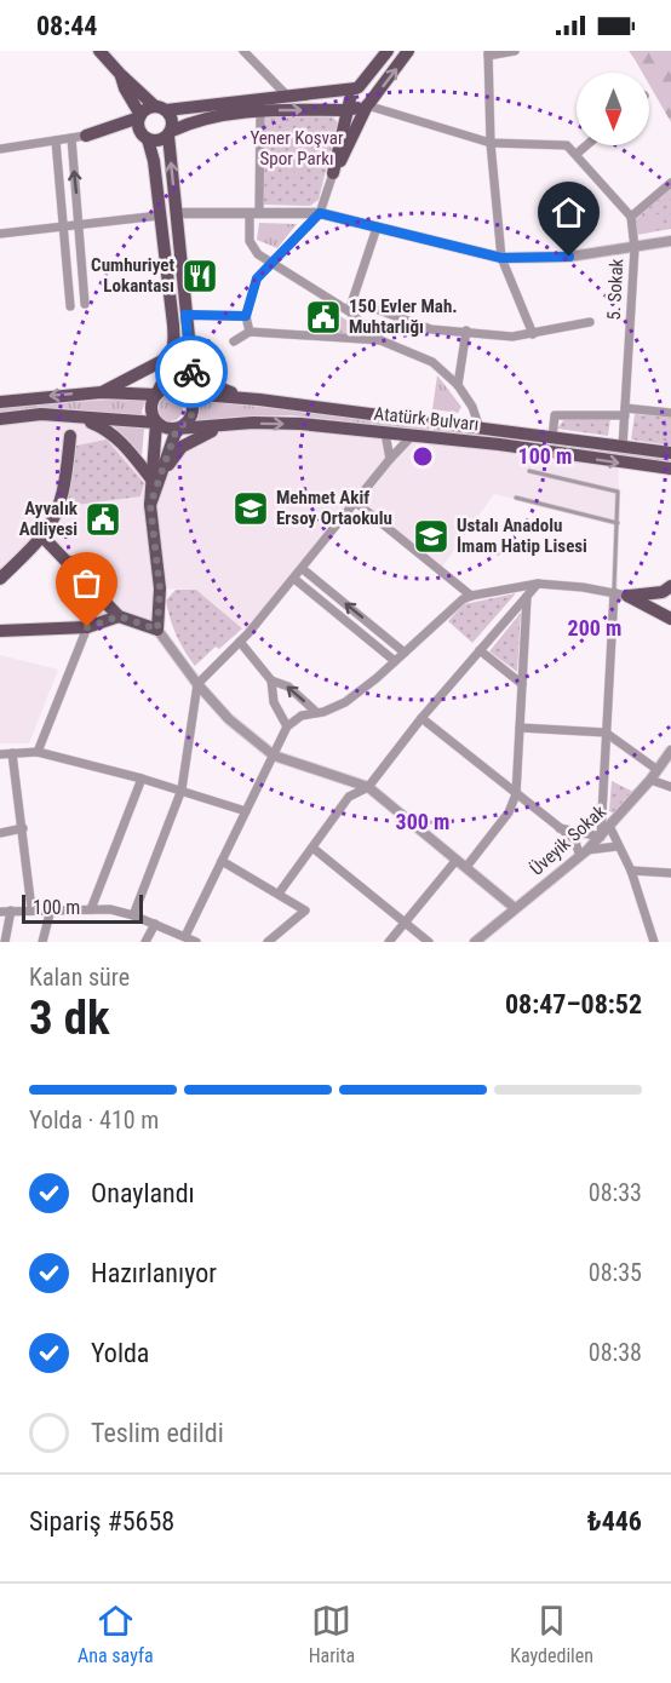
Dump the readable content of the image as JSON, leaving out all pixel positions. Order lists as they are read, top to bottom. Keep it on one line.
{"streets":{"main road":["Atatürk Bulvarı"],"street":["5. Sokak","Üveyik Sokak"]},"crossings":[["5. Sokak","Atatürk Bulvarı"]],"parks":["Yener Koşvar Spor Parkı"],"places":{"restaurant":["Cumhuriyet Lokantası"],"public building":["150 Evler Mah. Muhtarlığı","Ayvalık Adliyesi"],"school or university":["Mehmet Akif Ersoy Ortaokulu","Ustalı Anadolu İmam Hatip Lisesi"]},"scale_bar":"100 m","north":"bottom","page":{"status":"08:44","scale":"100 m","heading":["3 dk","Kalan süre","08:47–08:52"],"panel":["Sipariş #5658","₺446"],"bar":"Yolda · 410 m","list":[["Onaylandı","08:33"],["Hazırlanıyor","08:35"],["Yolda","08:38"],"Teslim edildi"],"tabs":["Ana sayfa","Harita","Kaydedilen"]},"rings":["100 m","200 m","300 m"]}
